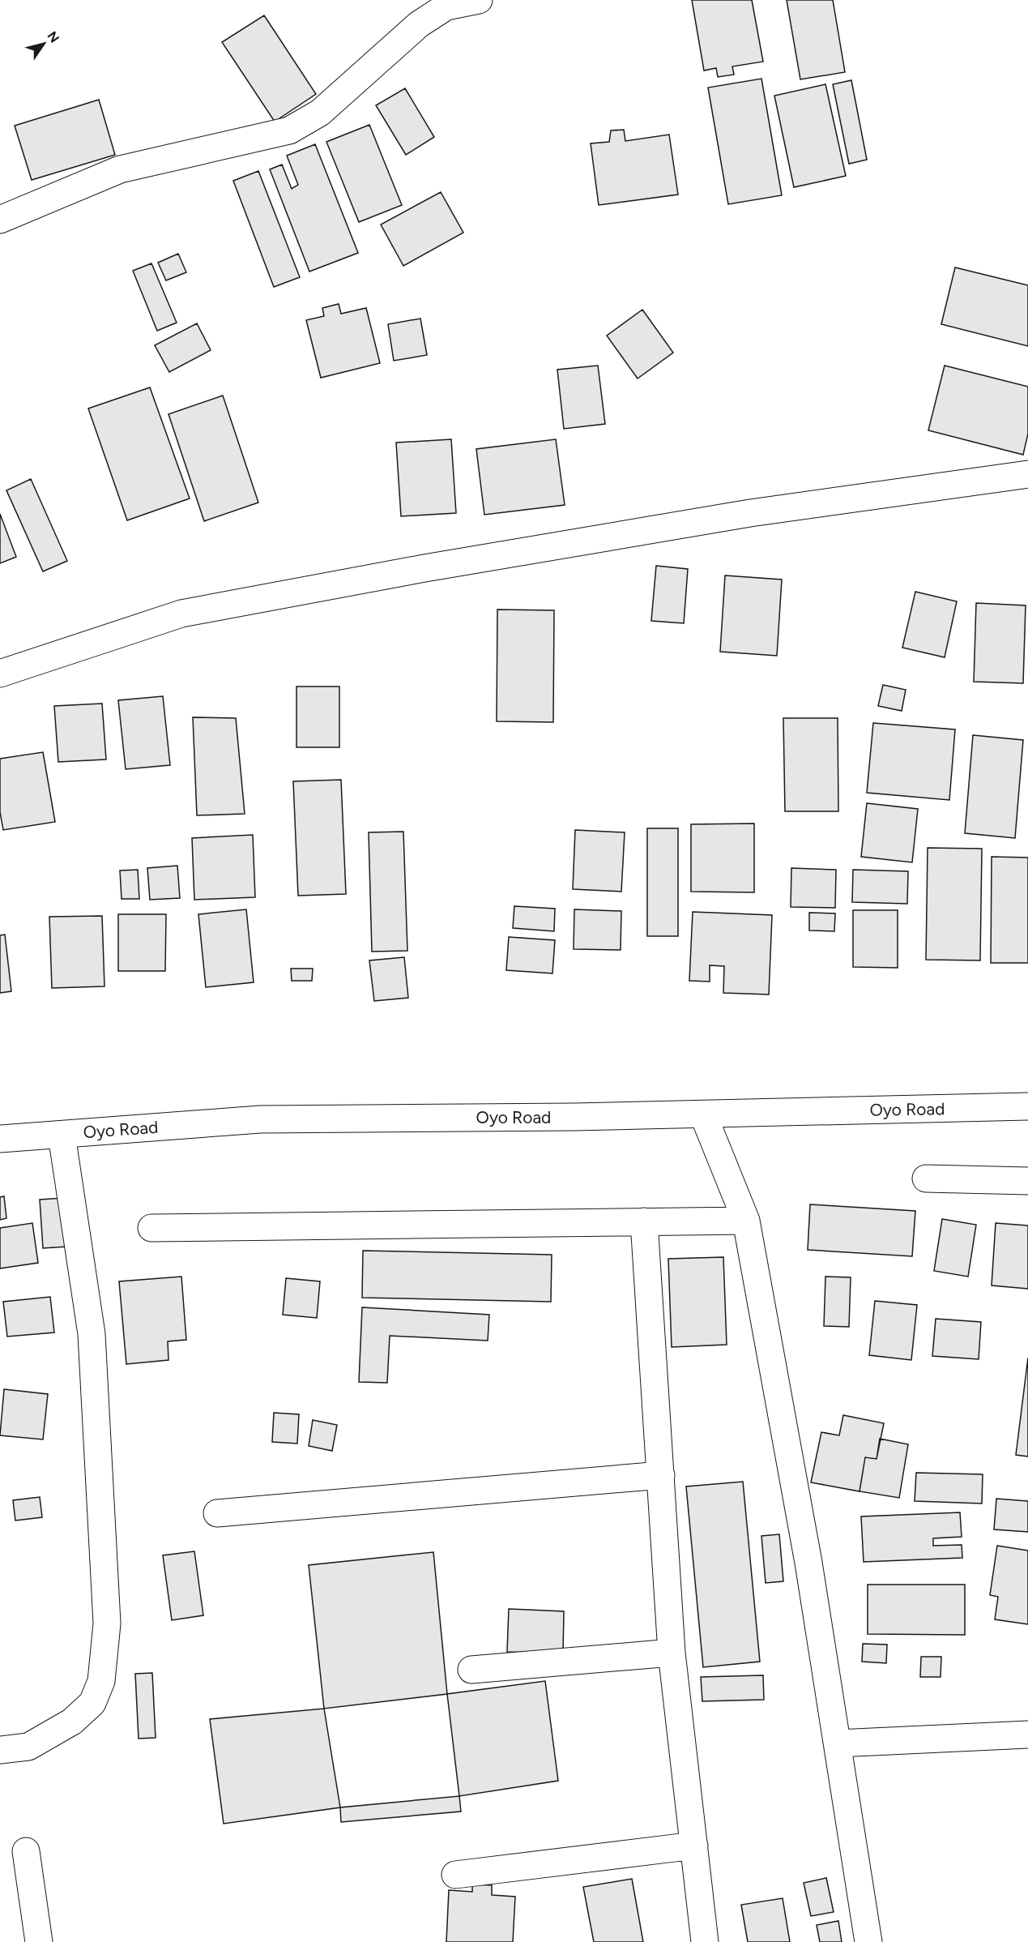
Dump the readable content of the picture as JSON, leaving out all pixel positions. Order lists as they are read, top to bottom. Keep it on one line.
{"streets":{"main road":["Oyo Road"]},"north":"top right"}
